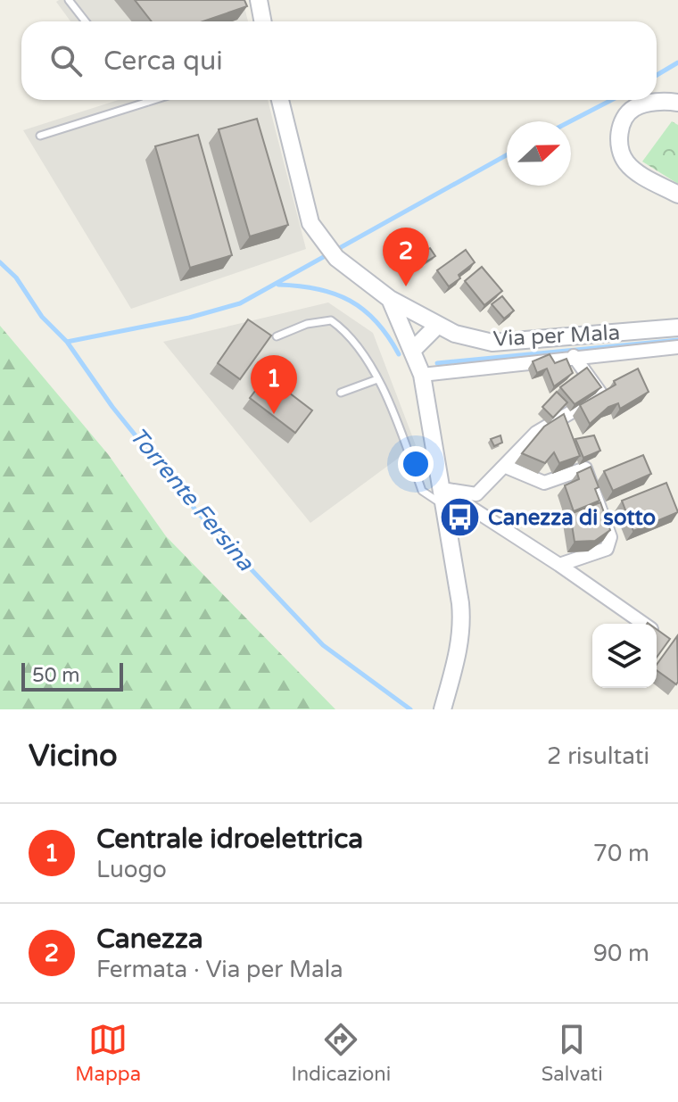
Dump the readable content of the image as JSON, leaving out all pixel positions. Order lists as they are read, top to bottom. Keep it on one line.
{"streets":{"main road":["Via per Mala"]},"water":["Torrente Fersina"],"places":{"bus stop":["Canezza di sotto"]},"scale_bar":"50 m","north":"right","page":{"search":"Cerca qui","pins":["2","1"],"scale":"50 m","heading":["Vicino","2 risultati"],"list":[{"mark":"1","name":"Centrale idroelettrica","note":"Luogo","value":"70 m"},{"mark":"2","name":"Canezza","note":"Fermata · Via per Mala","value":"90 m"}],"nav":["Mappa","Indicazioni","Salvati"]}}
